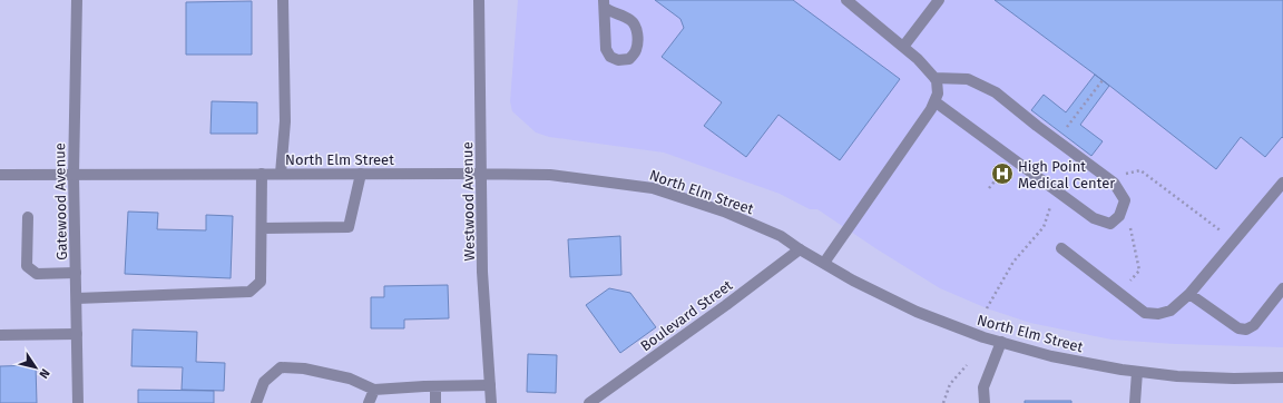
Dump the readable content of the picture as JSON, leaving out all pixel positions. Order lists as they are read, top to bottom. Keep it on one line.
{"streets":{"street":["North Elm Street","Gatewood Avenue","Westwood Avenue","Boulevard Street"]},"crossings":[["North Elm Street","Gatewood Avenue"],["North Elm Street","Westwood Avenue"],["North Elm Street","Boulevard Street"]],"places":{"hospital":["High Point Medical Center"]},"north":"bottom right"}
